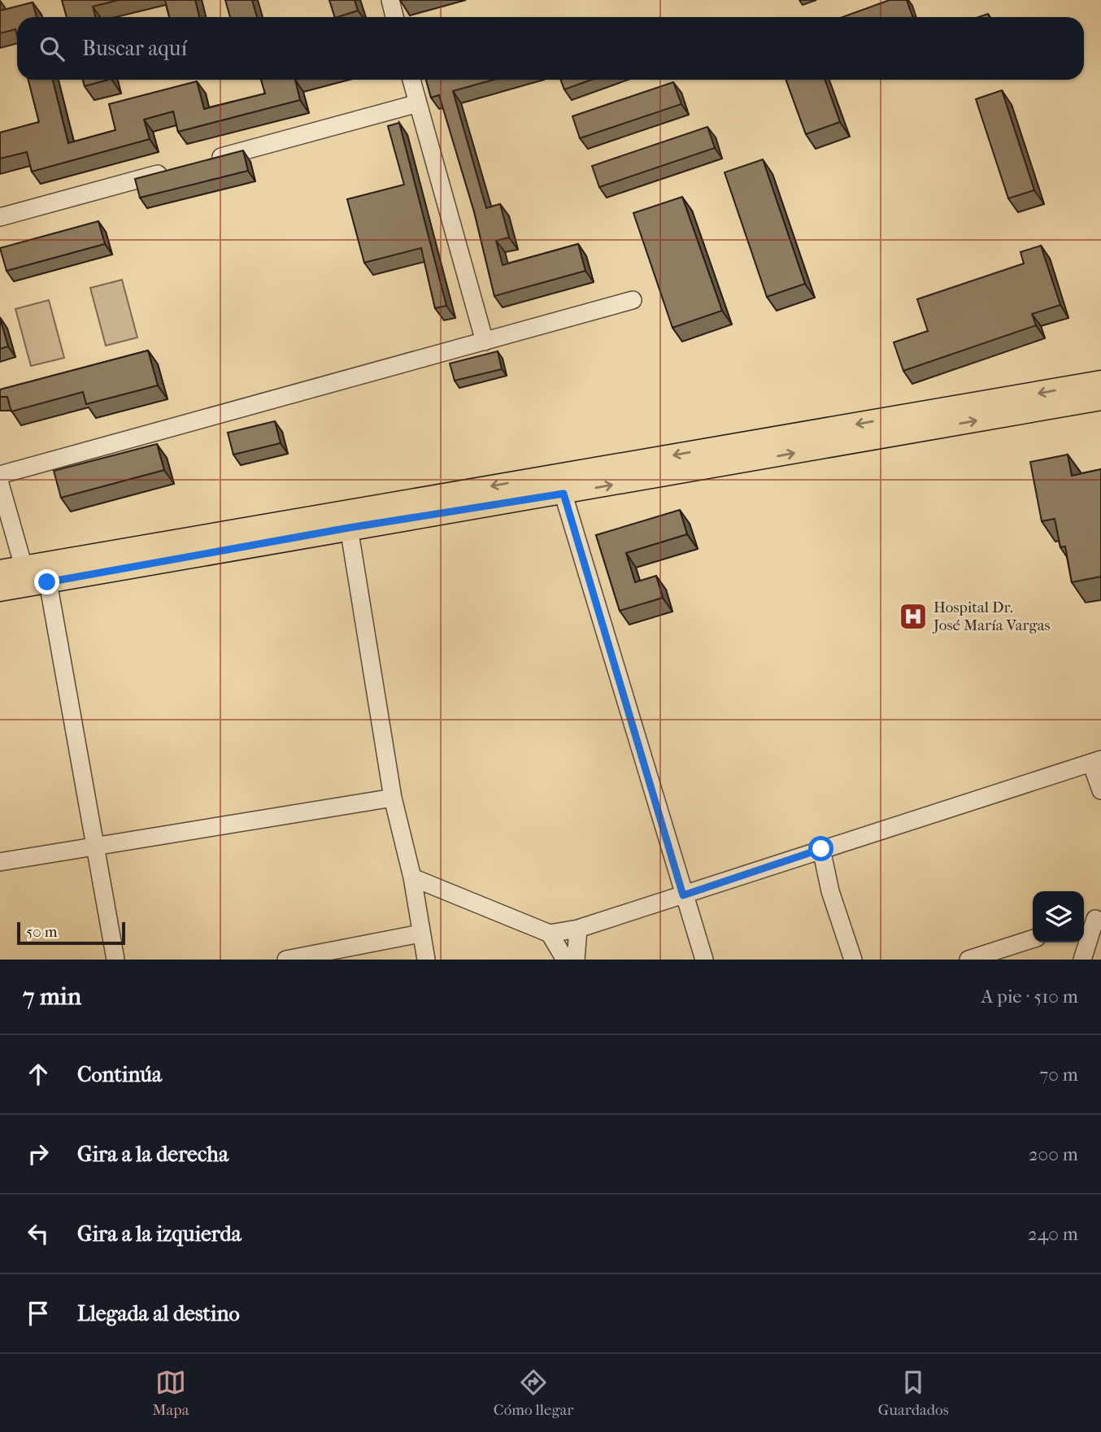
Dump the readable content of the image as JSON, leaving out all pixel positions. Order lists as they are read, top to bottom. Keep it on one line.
{"places":{"hospital":["Hospital Dr. José María Vargas"]},"scale_bar":"50 m","page":{"search":"Buscar aquí","scale":"50 m","heading":["7 min","A pie · 510 m"],"list":[["Continúa","70 m"],["Gira a la derecha","200 m"],["Gira a la izquierda","240 m"],"Llegada al destino"],"nav":["Mapa","Cómo llegar","Guardados"]}}
